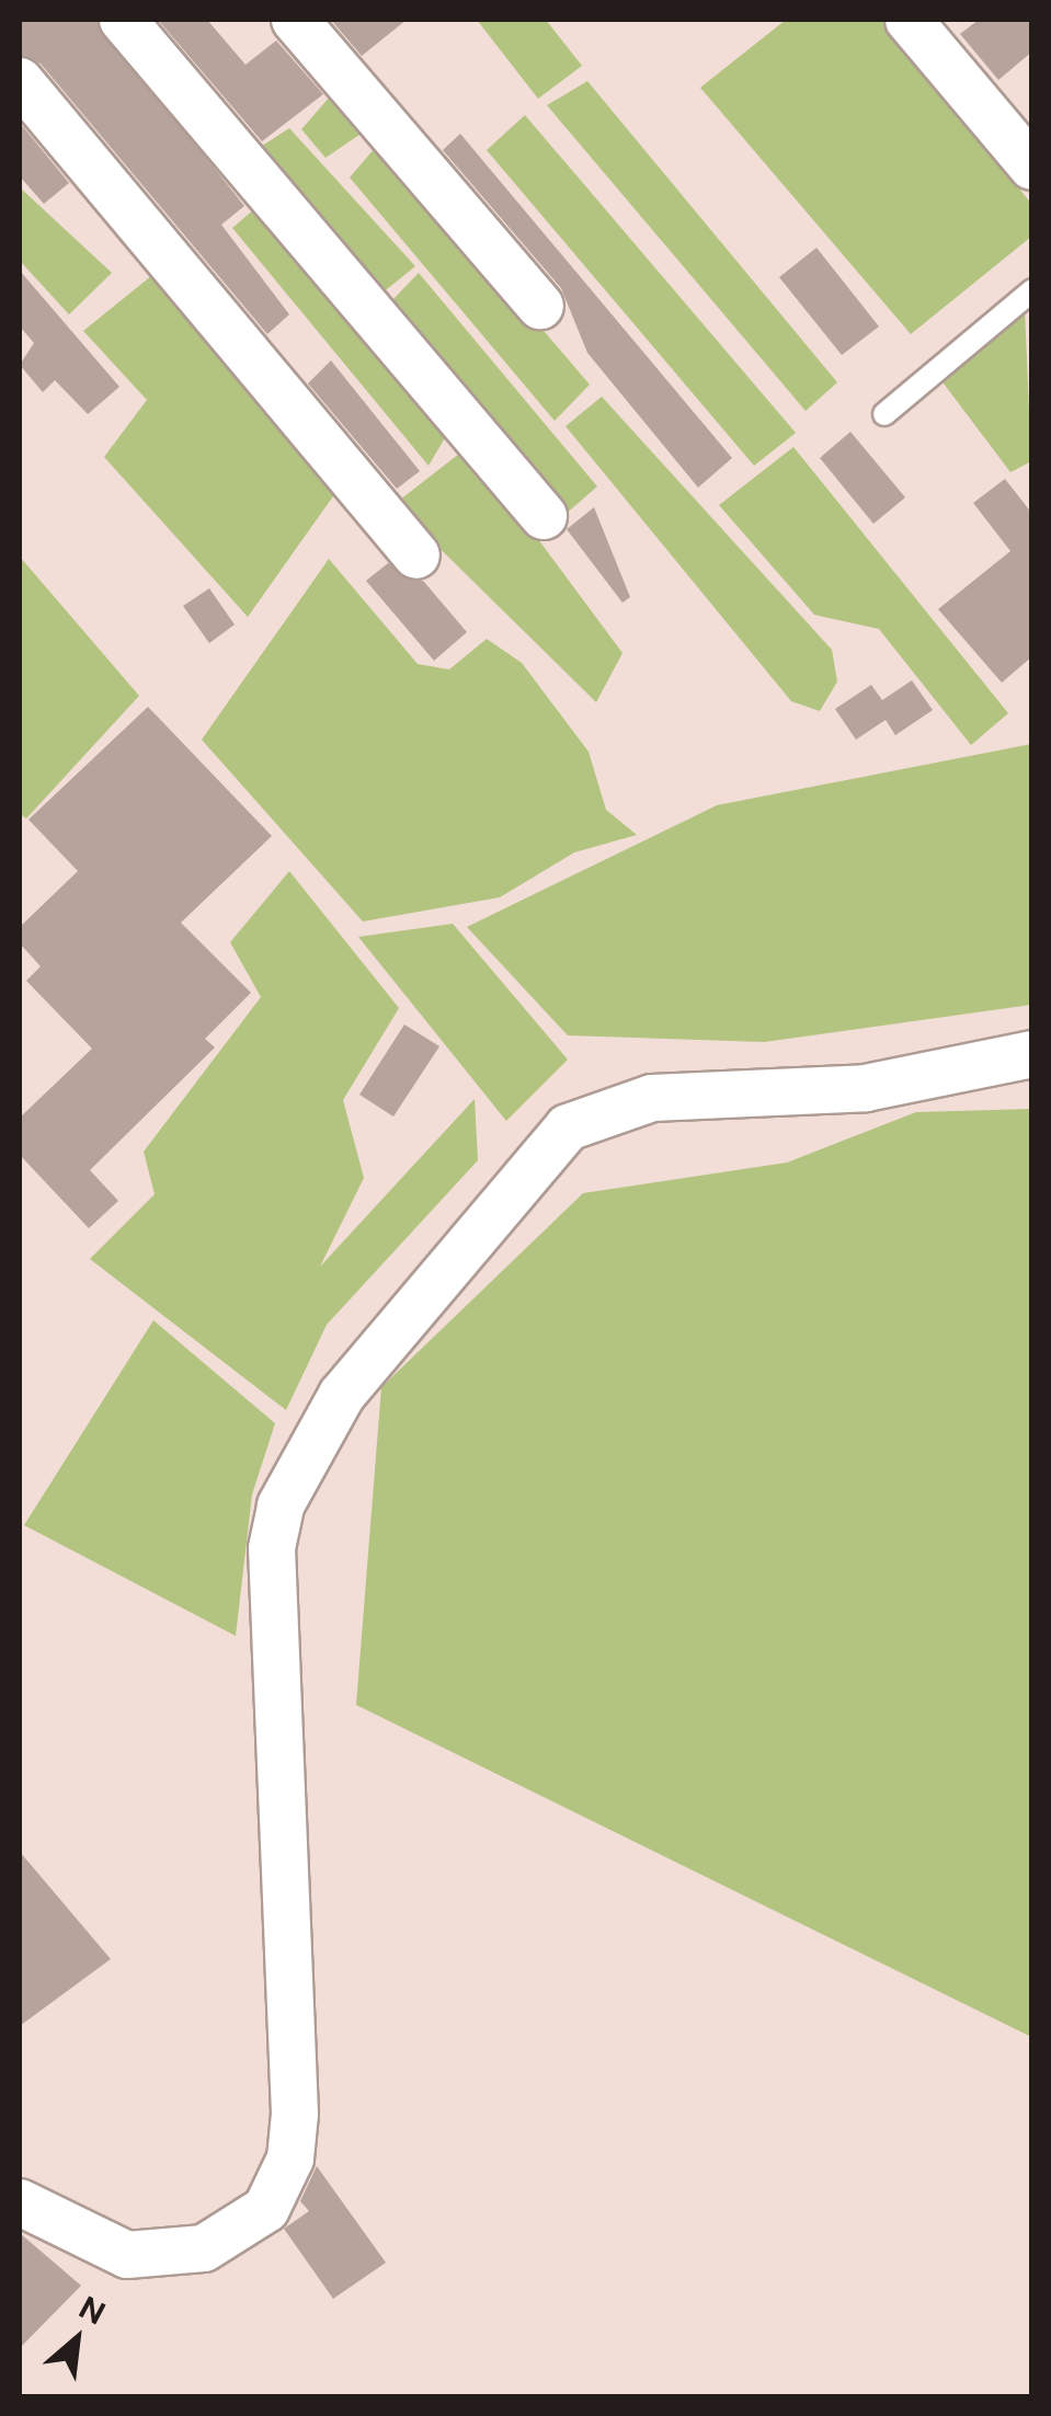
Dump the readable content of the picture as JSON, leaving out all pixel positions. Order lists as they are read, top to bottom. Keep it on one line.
{"north":"top right"}
